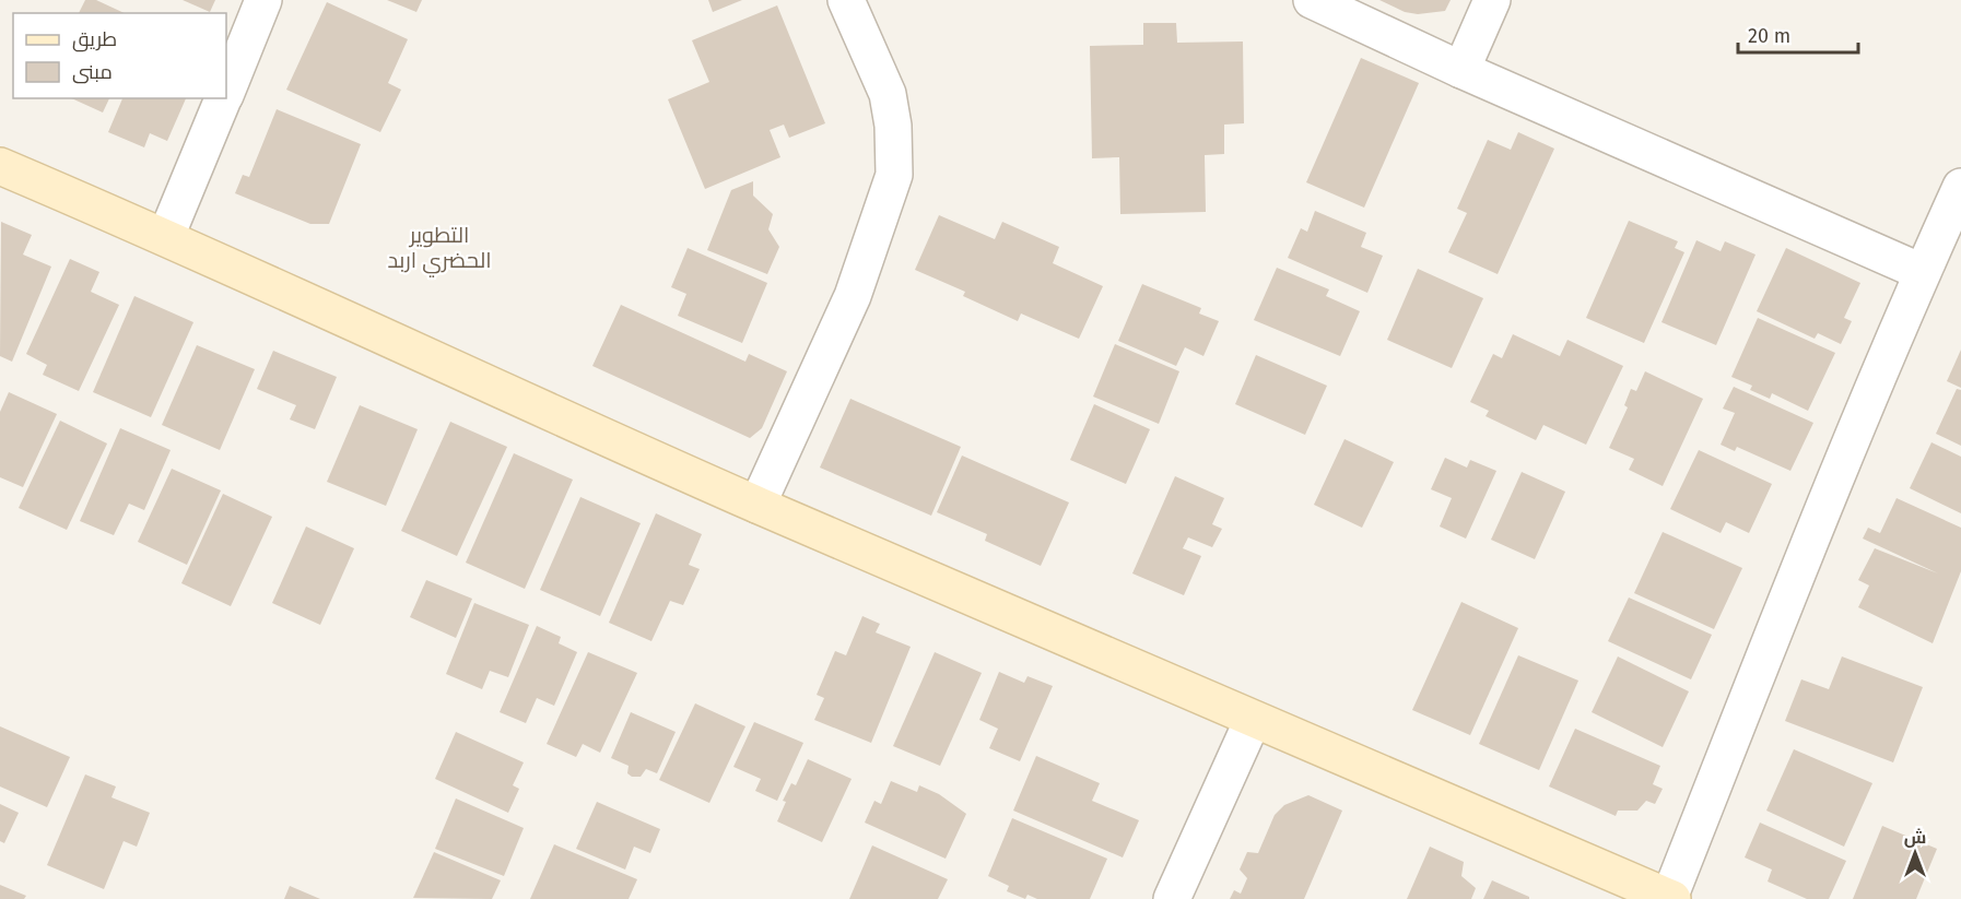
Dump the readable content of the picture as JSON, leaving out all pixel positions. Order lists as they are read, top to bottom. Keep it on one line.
{"districts":["التطوير الحضري اربد"],"legend":["طريق","مبنى"],"scale_bar":"20 m","north":"top"}
